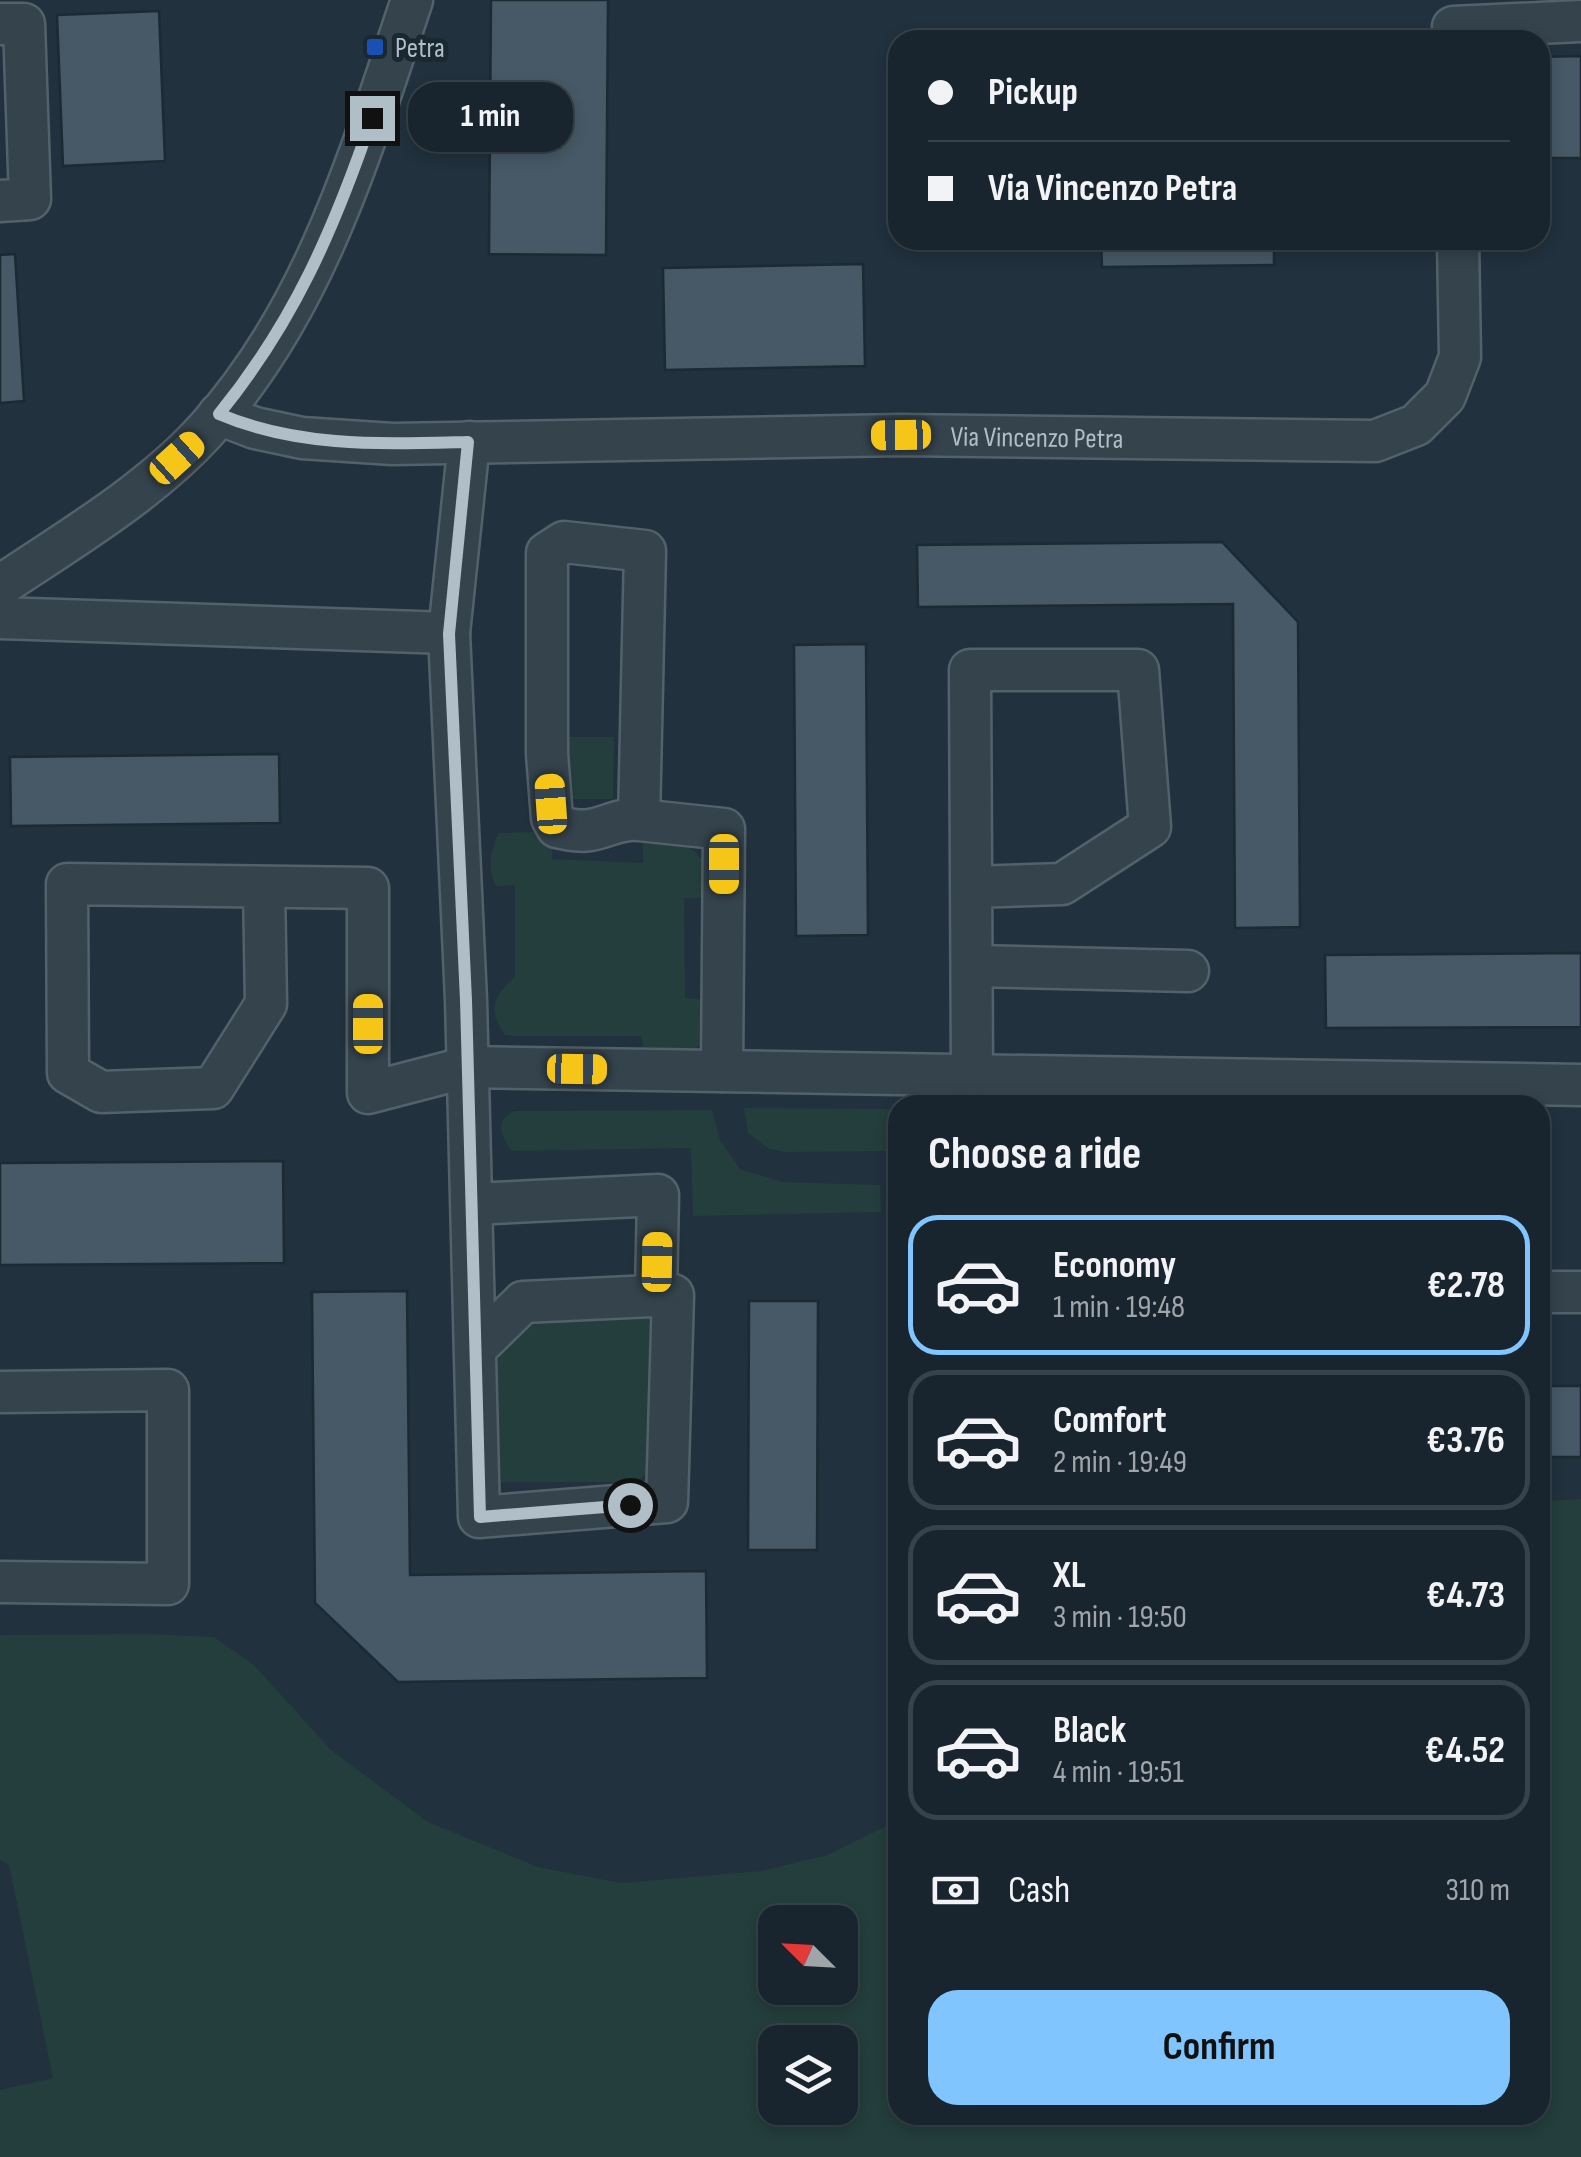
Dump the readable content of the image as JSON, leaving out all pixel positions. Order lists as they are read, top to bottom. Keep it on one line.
{"streets":{"street":["Via Vincenzo Petra"]},"places":{"transit":["Petra"]},"north":"top left","page":{"banner":["Pickup","Via Vincenzo Petra"],"bubble":"1 min","heading":"Choose a ride","list":[{"name":"Economy","note":"1 min · 19:48","value":"€2.78"},{"name":"Comfort","note":"2 min · 19:49","value":"€3.76"},{"name":"XL","note":"3 min · 19:50","value":"€4.73"},{"name":"Black","note":"4 min · 19:51","value":"€4.52"}],"pay":["Cash","310 m"],"buttons":"Confirm"}}
